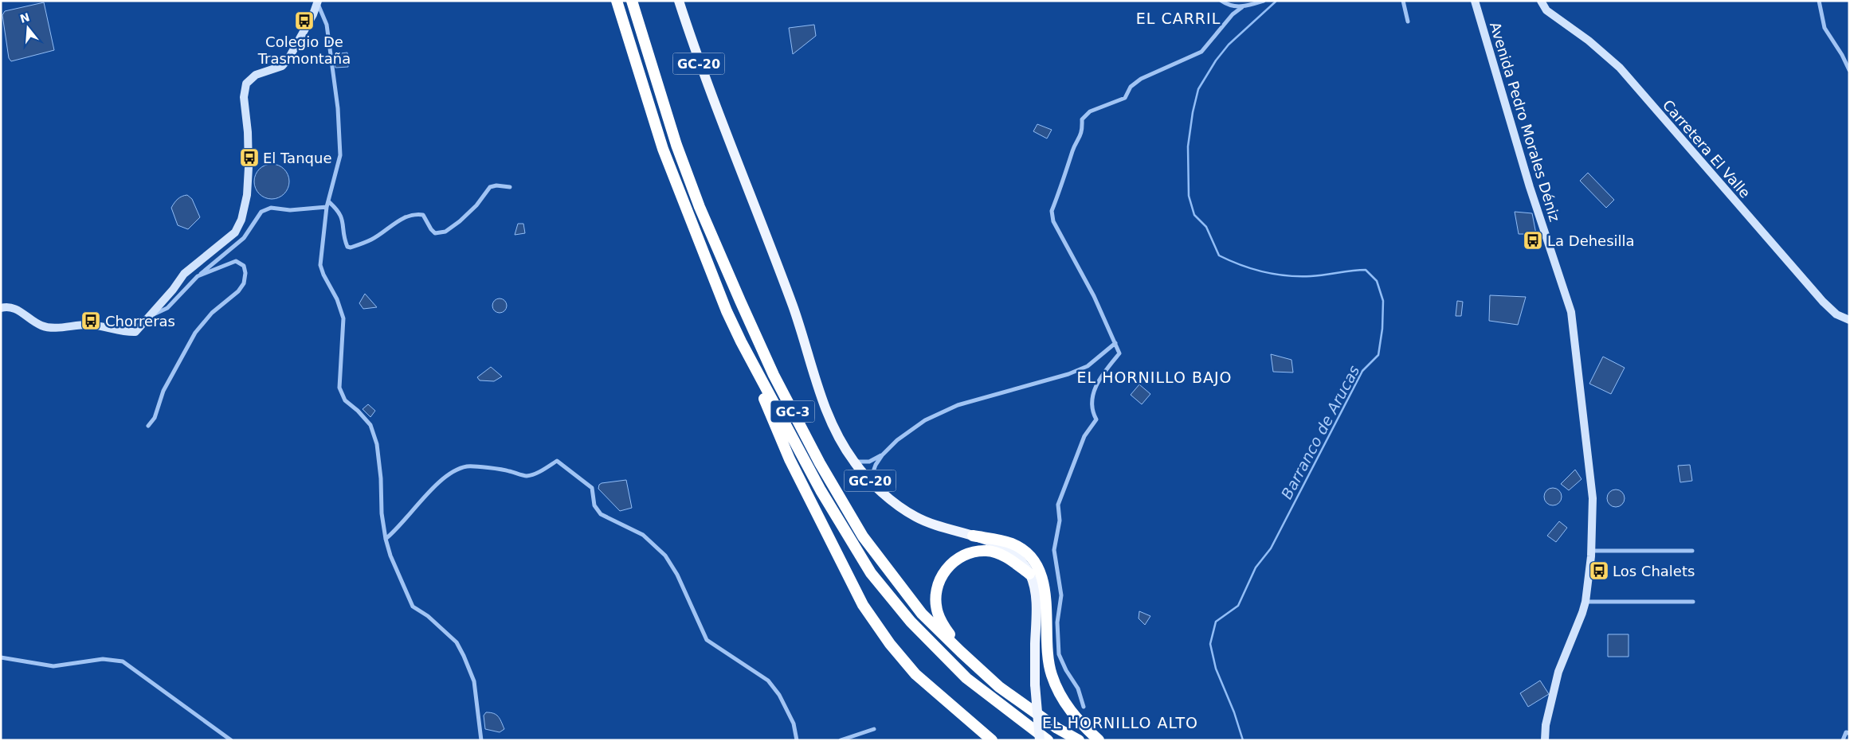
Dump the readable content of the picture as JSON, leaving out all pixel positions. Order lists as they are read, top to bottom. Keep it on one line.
{"streets":{"highway":["GC-3"],"main road":["GC-20"],"street":["Avenida Pedro Morales Déniz","Carretera El Valle"]},"districts":["EL CARRIL","EL HORNILLO BAJO","EL HORNILLO ALTO"],"water":["Barranco de Arucas"],"places":{"bus stop":["Colegio De Trasmontaña","El Tanque","La Dehesilla","Chorreras","Los Chalets"]},"north":"top"}
